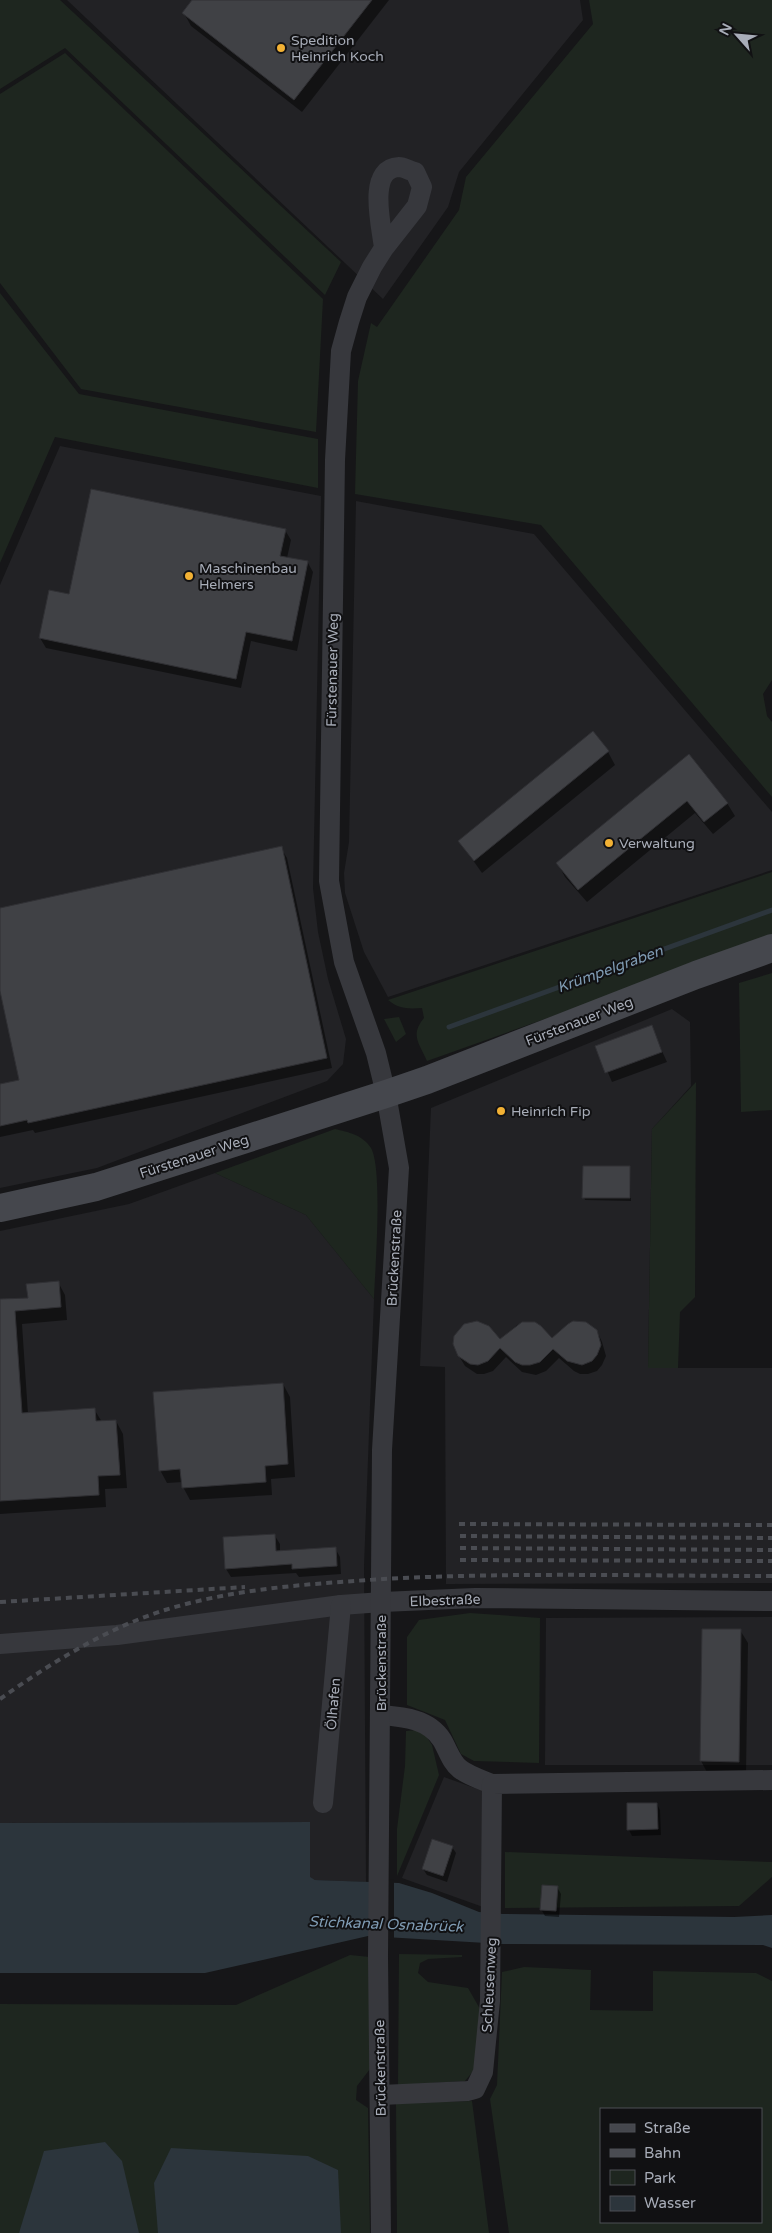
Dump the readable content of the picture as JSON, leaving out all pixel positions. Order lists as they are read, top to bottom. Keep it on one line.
{"streets":{"street":["Fürstenauer Weg","Brückenstraße","Elbestraße","Ölhafen","Schleusenweg"]},"crossings":[["Fürstenauer Weg","Brückenstraße"],["Brückenstraße","Elbestraße"],["Brückenstraße","Schleusenweg"],["Elbestraße","Ölhafen"]],"water":["Krümpelgraben","Stichkanal Osnabrück"],"places":["Spedition Heinrich Koch","Maschinenbau Helmers","Verwaltung","Heinrich Fip"],"legend":["Straße","Bahn","Park","Wasser"],"north":"top left"}
